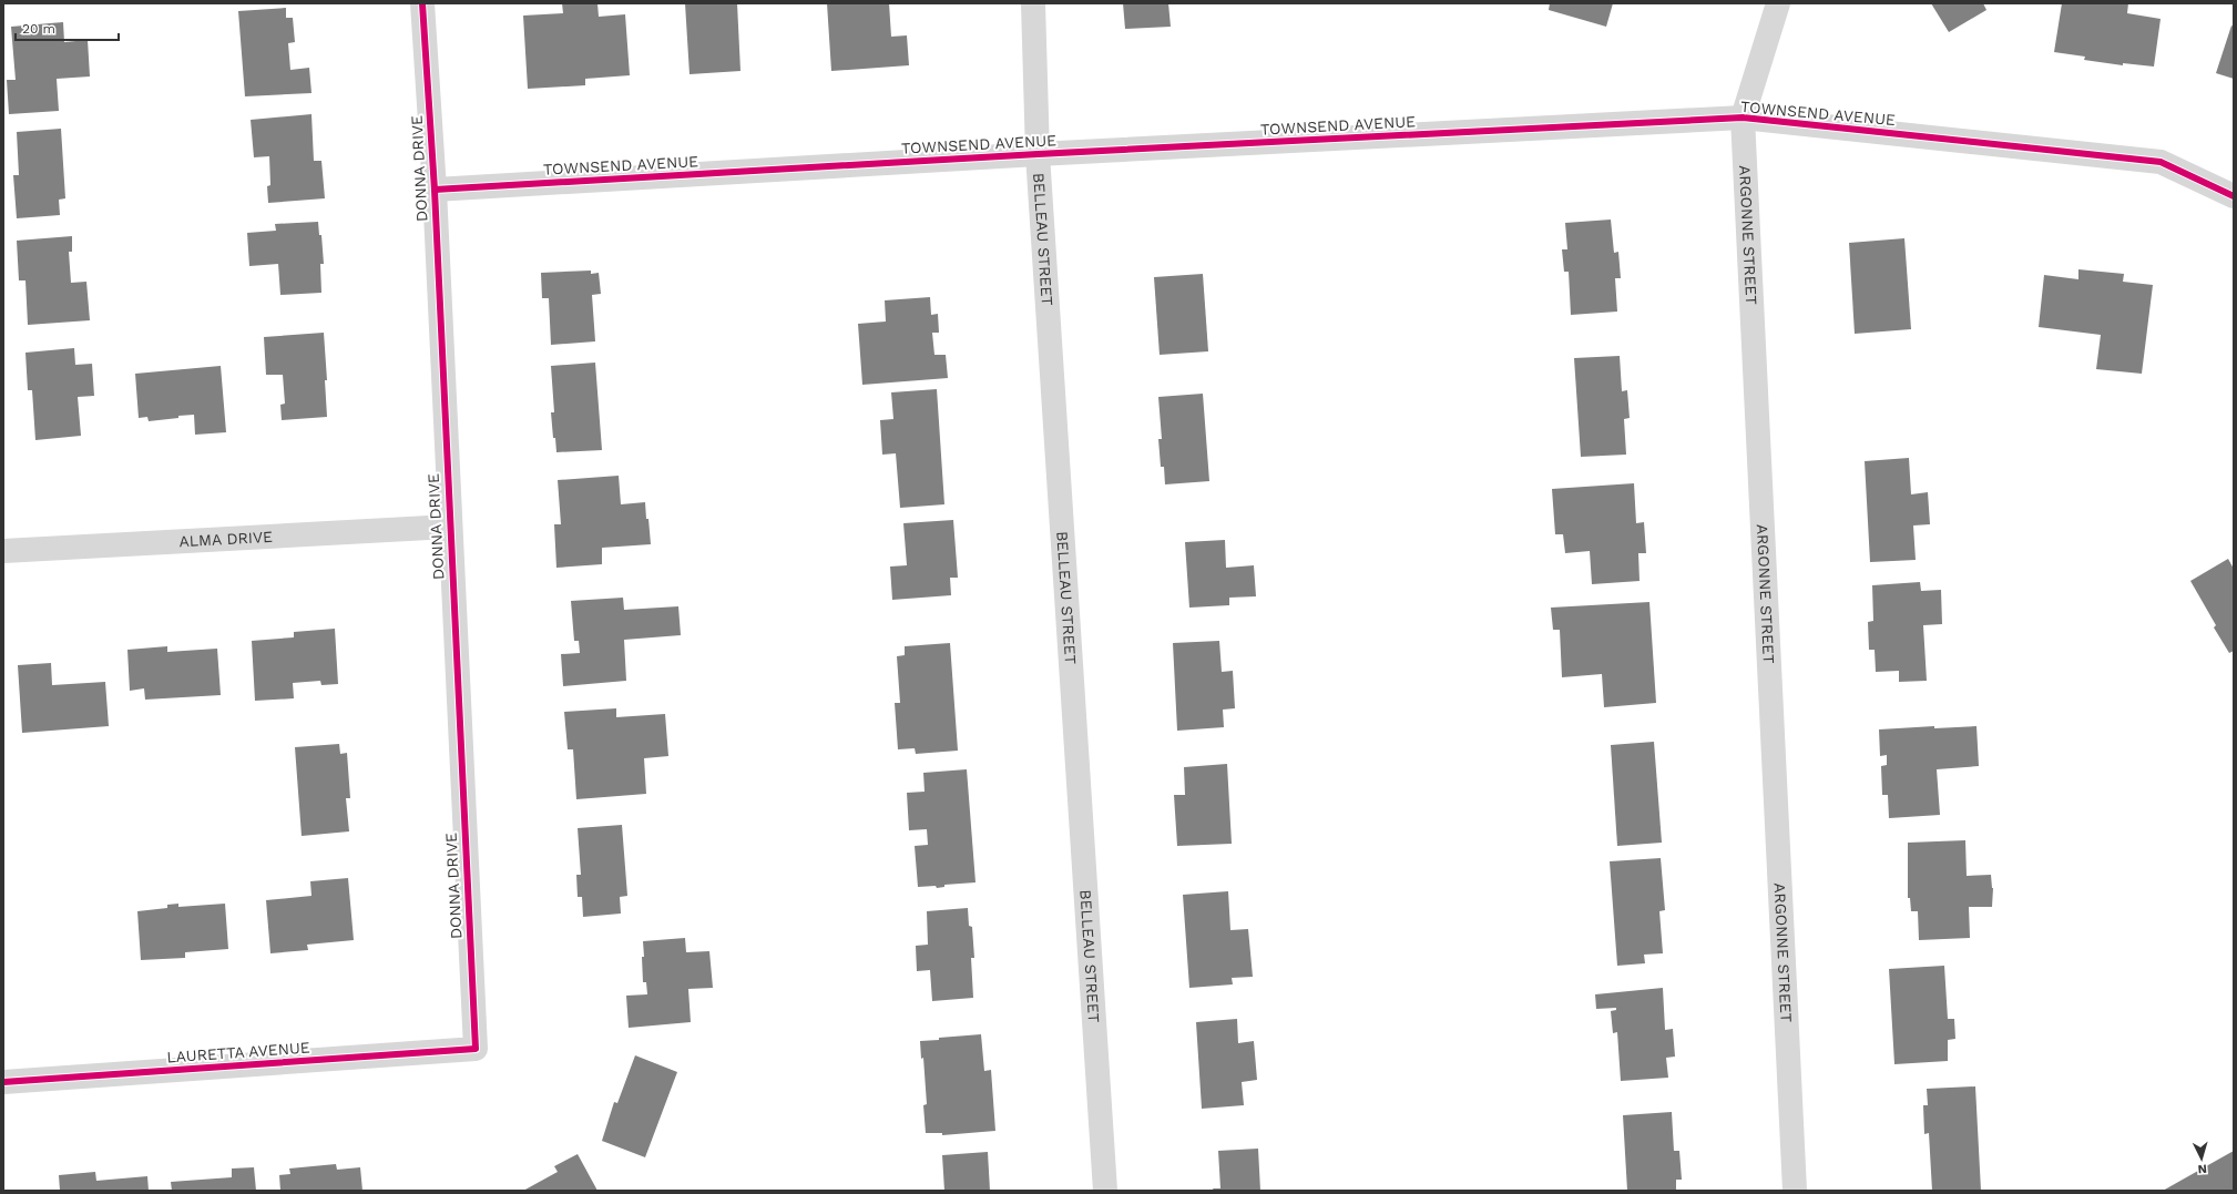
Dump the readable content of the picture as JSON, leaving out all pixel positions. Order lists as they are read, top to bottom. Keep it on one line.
{"streets":{"street":["TOWNSEND AVENUE","DONNA DRIVE","ARGONNE STREET","BELLEAU STREET","ALMA DRIVE","LAURETTA AVENUE"]},"crossings":[["TOWNSEND AVENUE","DONNA DRIVE"],["TOWNSEND AVENUE","ARGONNE STREET"],["TOWNSEND AVENUE","BELLEAU STREET"],["DONNA DRIVE","ALMA DRIVE"],["DONNA DRIVE","LAURETTA AVENUE"]],"scale_bar":"20 m","north":"bottom"}
